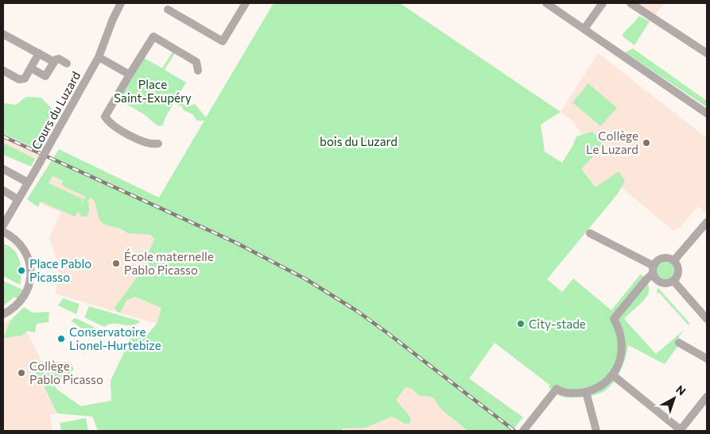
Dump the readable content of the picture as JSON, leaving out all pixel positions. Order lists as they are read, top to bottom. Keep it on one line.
{"streets":{"street":["Cours du Luzard"]},"parks":["Place Saint-Exupéry","bois du Luzard"],"places":["Collège Le Luzard","École maternelle Pablo Picasso","Place Pablo Picasso","City-stade","Conservatoire Lionel-Hurtebize","Collège Pablo Picasso"],"north":"top right"}
